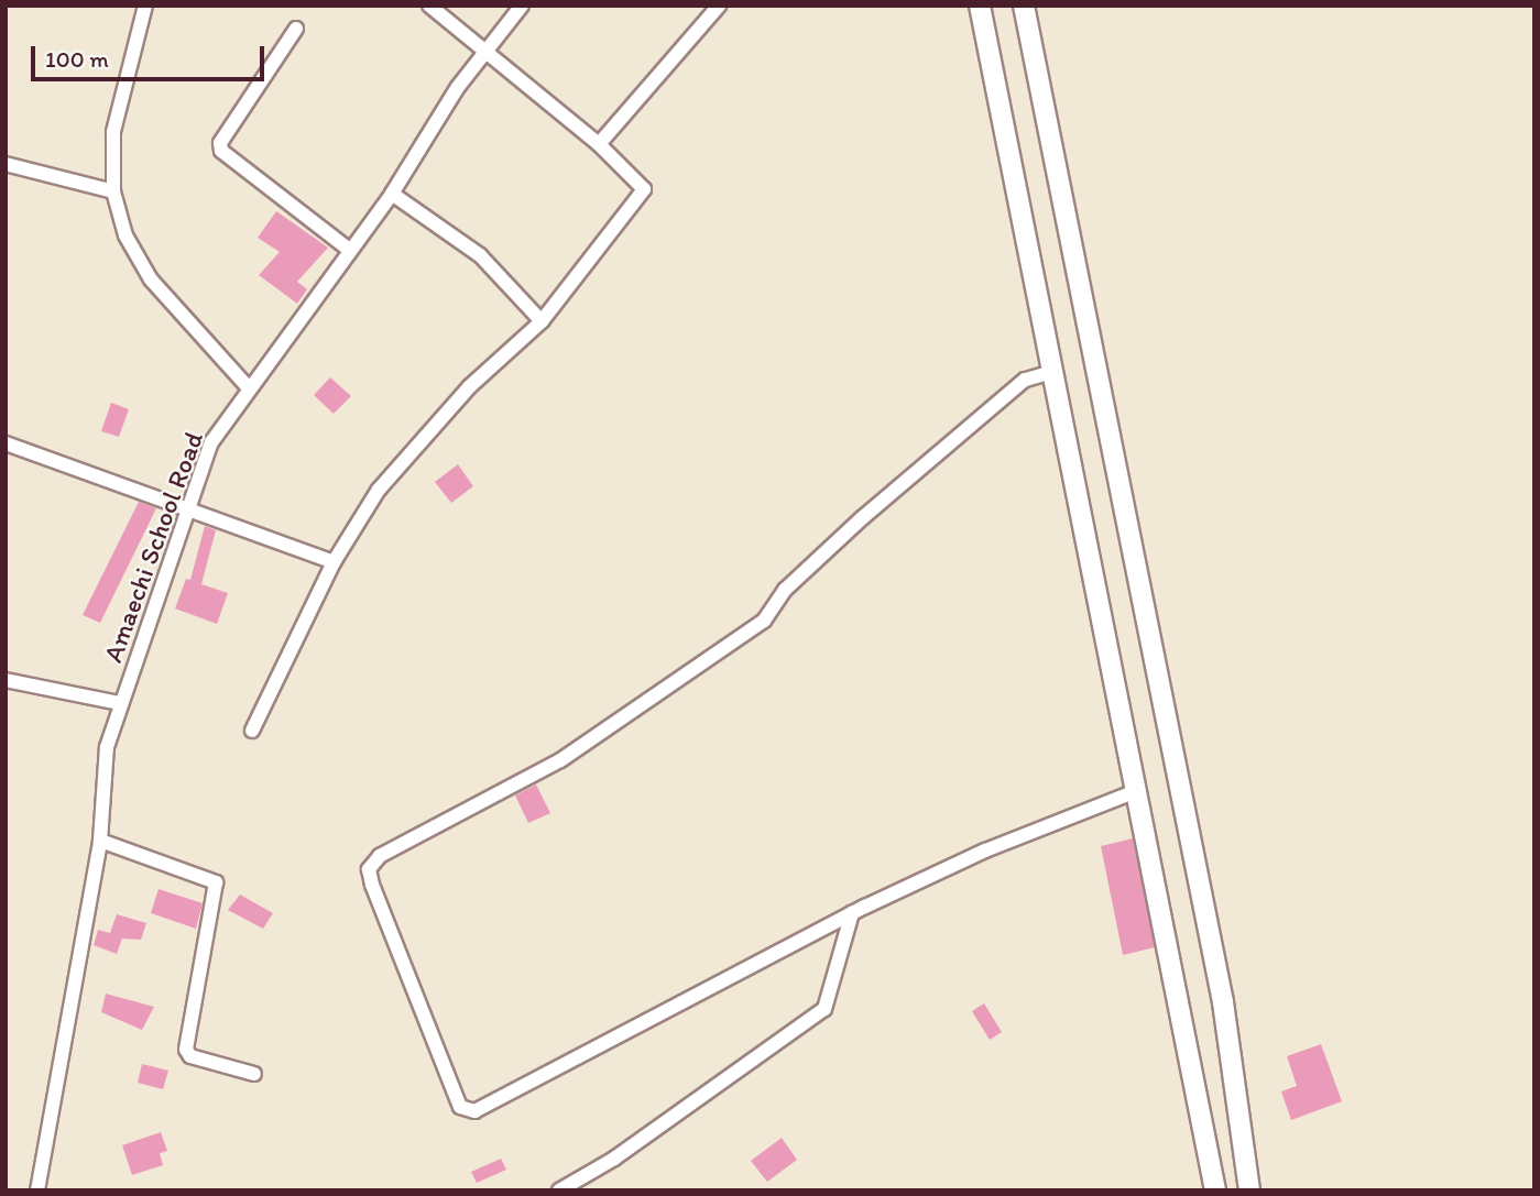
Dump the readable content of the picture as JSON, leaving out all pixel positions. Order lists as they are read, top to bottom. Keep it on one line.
{"streets":{"street":["Amaechi School Road"]},"scale_bar":"100 m"}
